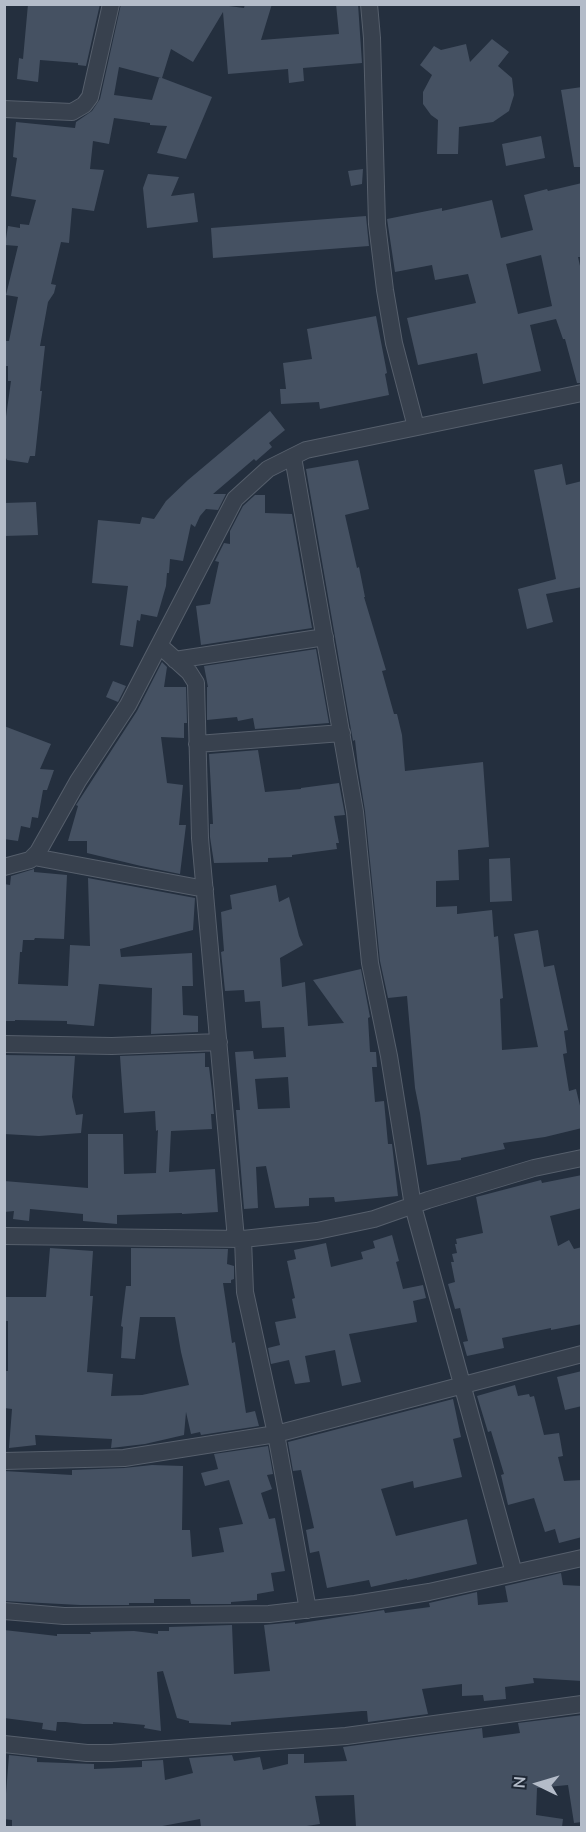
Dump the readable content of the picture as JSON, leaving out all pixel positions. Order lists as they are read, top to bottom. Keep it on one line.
{"north":"left"}
